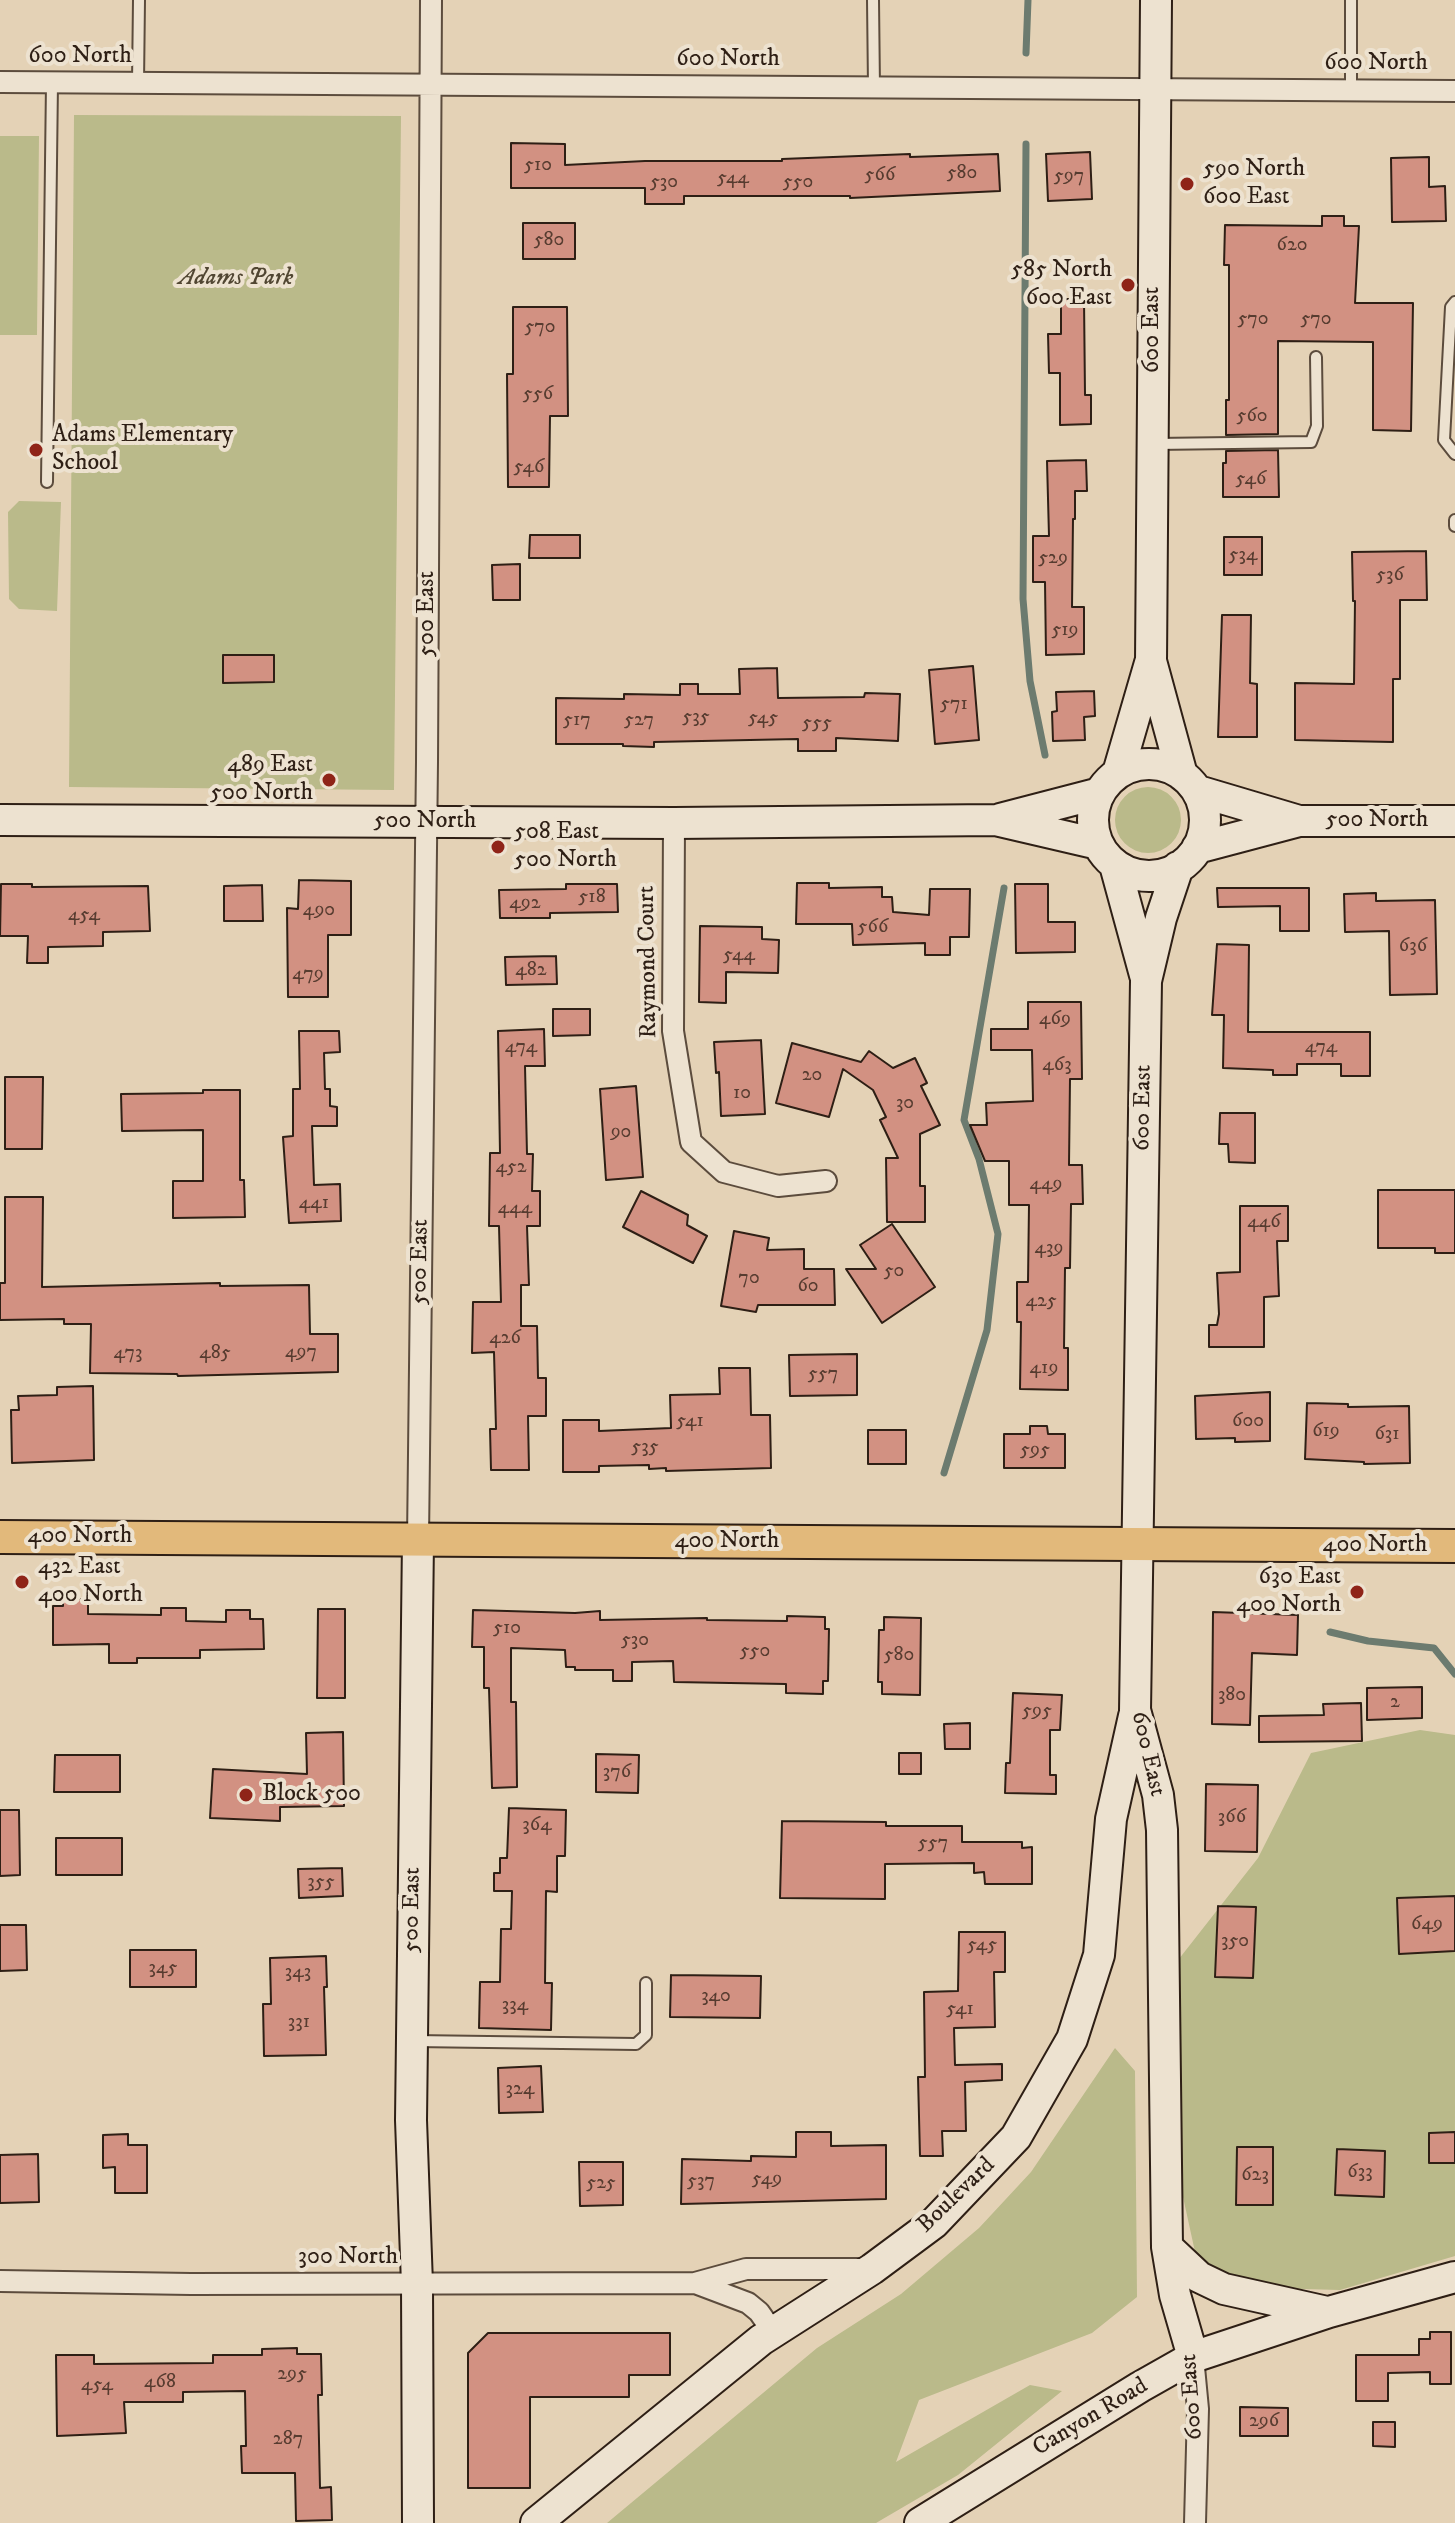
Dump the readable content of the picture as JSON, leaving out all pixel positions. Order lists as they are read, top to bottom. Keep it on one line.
{"streets":{"main road":["400 North"],"street":["600 North","600 East","500 East","500 North","Raymond Court","Boulevard","300 North","Canyon Road"]},"crossings":[["600 North","600 East"],["600 North","500 East"],["600 East","500 North"],["600 East","400 North"],["600 East","Boulevard"],["600 East","Canyon Road"],["500 East","500 North"],["500 East","400 North"],["500 East","300 North"],["500 North","Raymond Court"],["Boulevard","300 North"]],"parks":["Adams Park"],"places":["590 North 600 East","585 North 600 East","Adams Elementary School","489 East 500 North","508 East 500 North","432 East 400 North","630 East 400 North","Block 500"],"house_numbers":["510","580","566","597","544","530","550","580","620","570","570","570","556","560","546","546","534","529","536","519","571","535","545","517","527","555","518","492","490","454","566","636","544","482","479","469","474","474","463","20","10","30","90","452","449","441","444","446","439","50","70","60","425","426","497","473","485","419","557","541","600","619","631","535","595","510","530","550","580","380","2","595","376","366","364","557","355","649","350","545","345","343","340","334","541","331","324","633","623","549","537","525","295","468","454","296","287"]}
